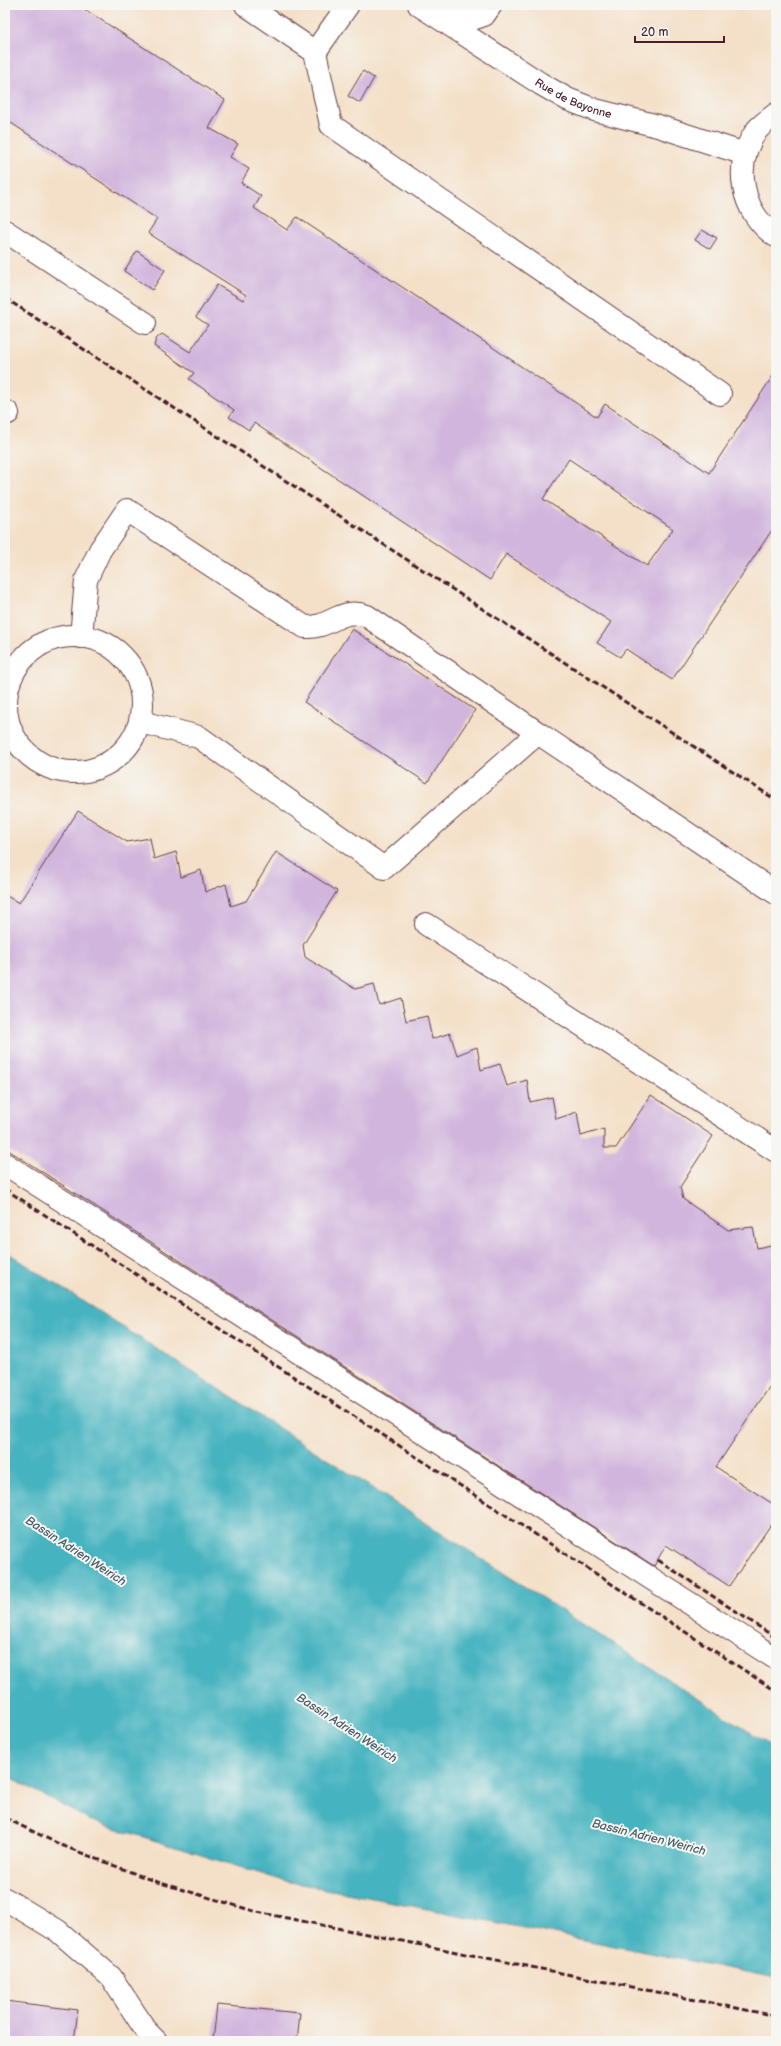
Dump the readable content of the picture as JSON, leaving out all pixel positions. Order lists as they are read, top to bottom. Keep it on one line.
{"streets":{"street":["Rue de Bayonne"]},"water":["Bassin Adrien Weirich"],"scale_bar":"20 m"}
